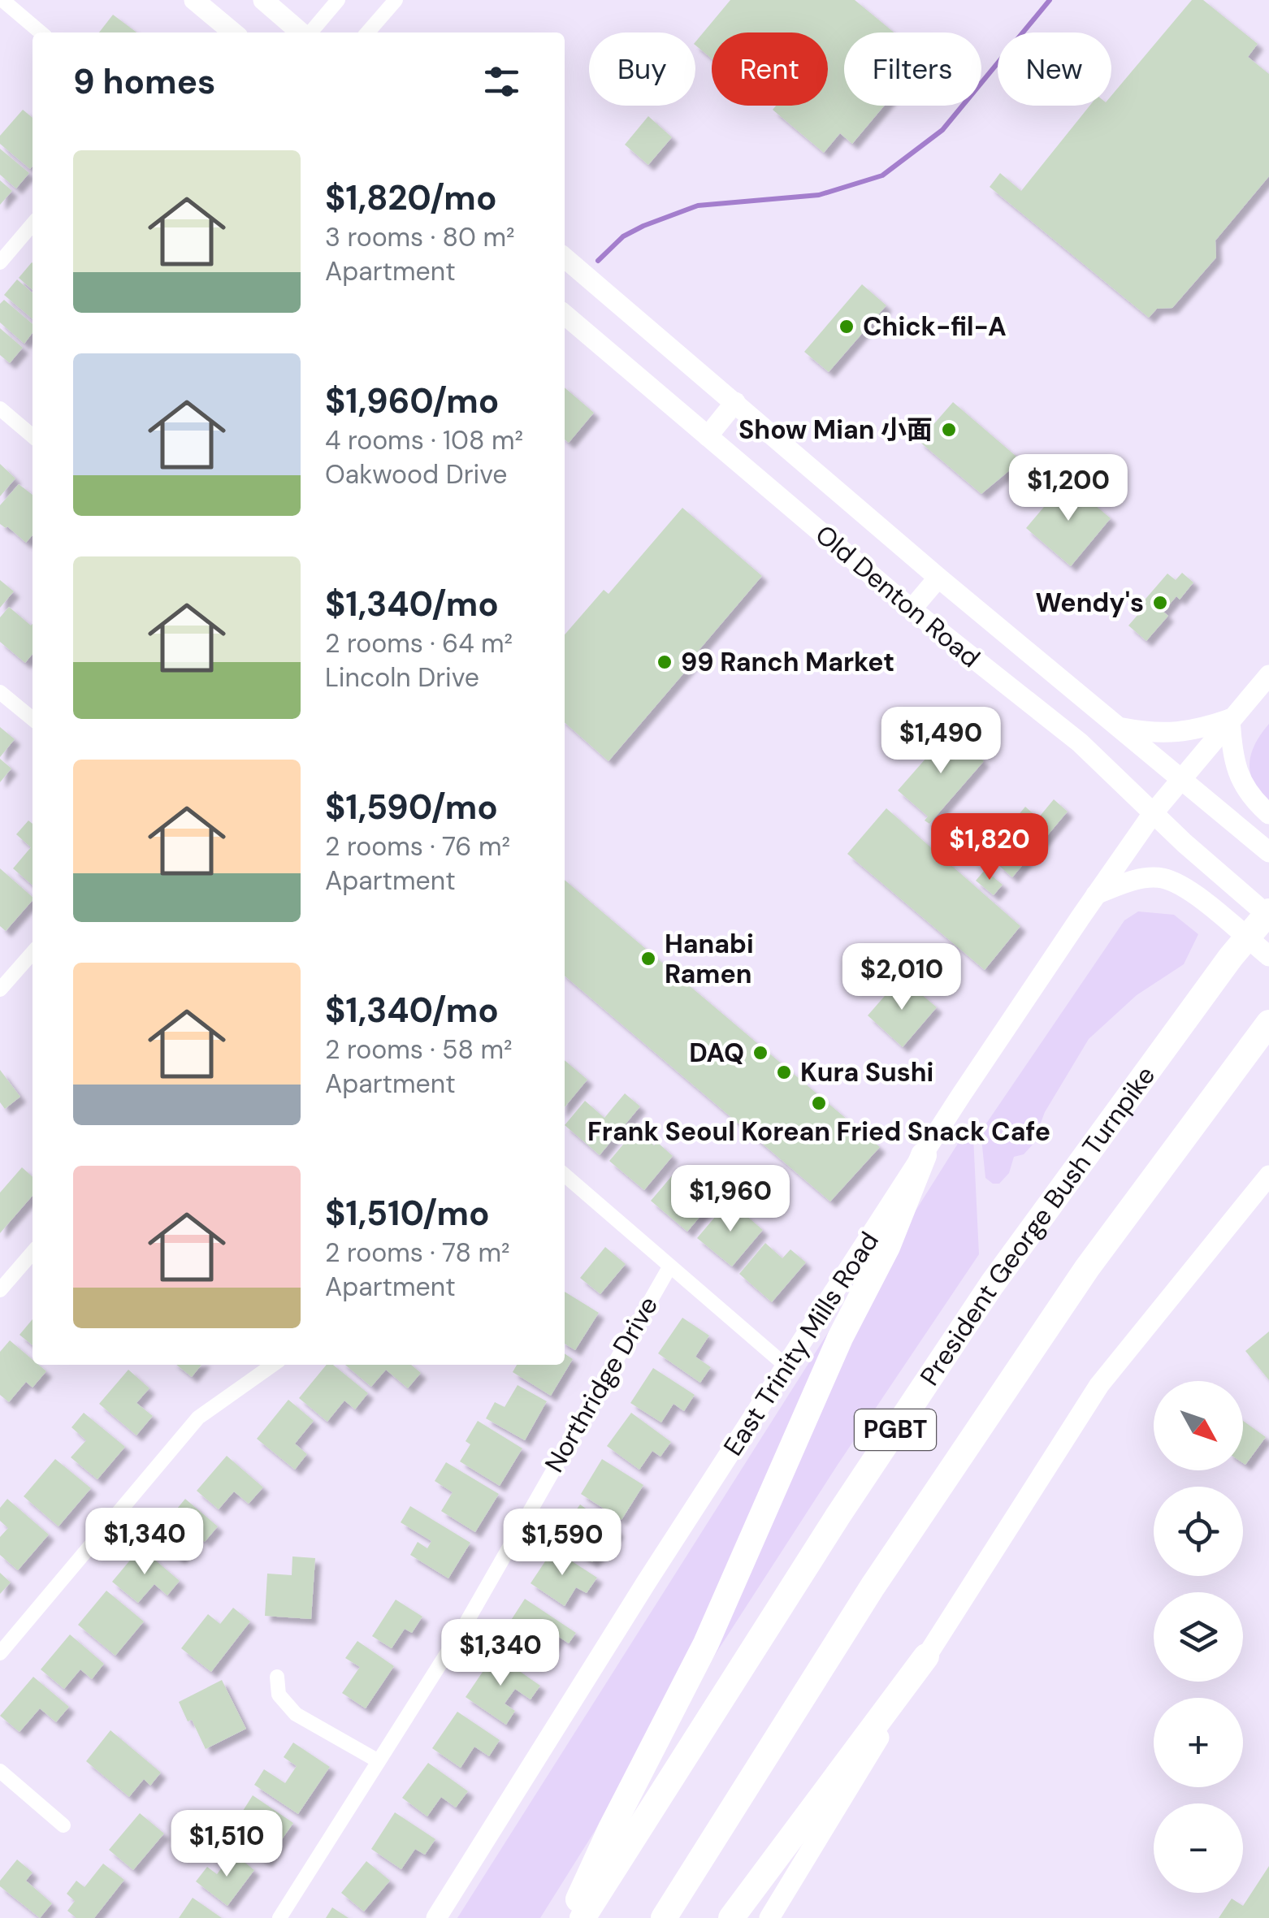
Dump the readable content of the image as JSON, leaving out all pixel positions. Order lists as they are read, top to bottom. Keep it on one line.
{"streets":{"highway":["President George Bush Turnpike","PGBT"],"main road":["Old Denton Road","East Trinity Mills Road"],"street":["Northridge Drive"]},"crossings":[["Old Denton Road","President George Bush Turnpike"],["Old Denton Road","East Trinity Mills Road"]],"places":["Chick-fil-A","Show Mian 小面","Wendy's","99 Ranch Market","Hanabi Ramen","DAQ","Kura Sushi","Frank Seoul Korean Fried Snack Cafe"],"north":"bottom right","page":{"chip":["Buy","Rent","Filters","New"],"heading":"9 homes","list":[{"name":"$1,820/mo","note":"3 rooms · 80 m² · Apartment"},{"name":"$1,960/mo","note":"4 rooms · 108 m² · Oakwood Drive"},{"name":"$1,340/mo","note":"2 rooms · 64 m² · Lincoln Drive"},{"name":"$1,590/mo","note":"2 rooms · 76 m² · Apartment"},{"name":"$1,340/mo","note":"2 rooms · 58 m² · Apartment"},{"name":"$1,510/mo","note":"2 rooms · 78 m² · Apartment"}],"price":["$1,200","$1,490","$1,820","$2,010","$1,960","$1,340","$1,590","$1,340","$1,510"],"map_buttons":["+","−"]}}
